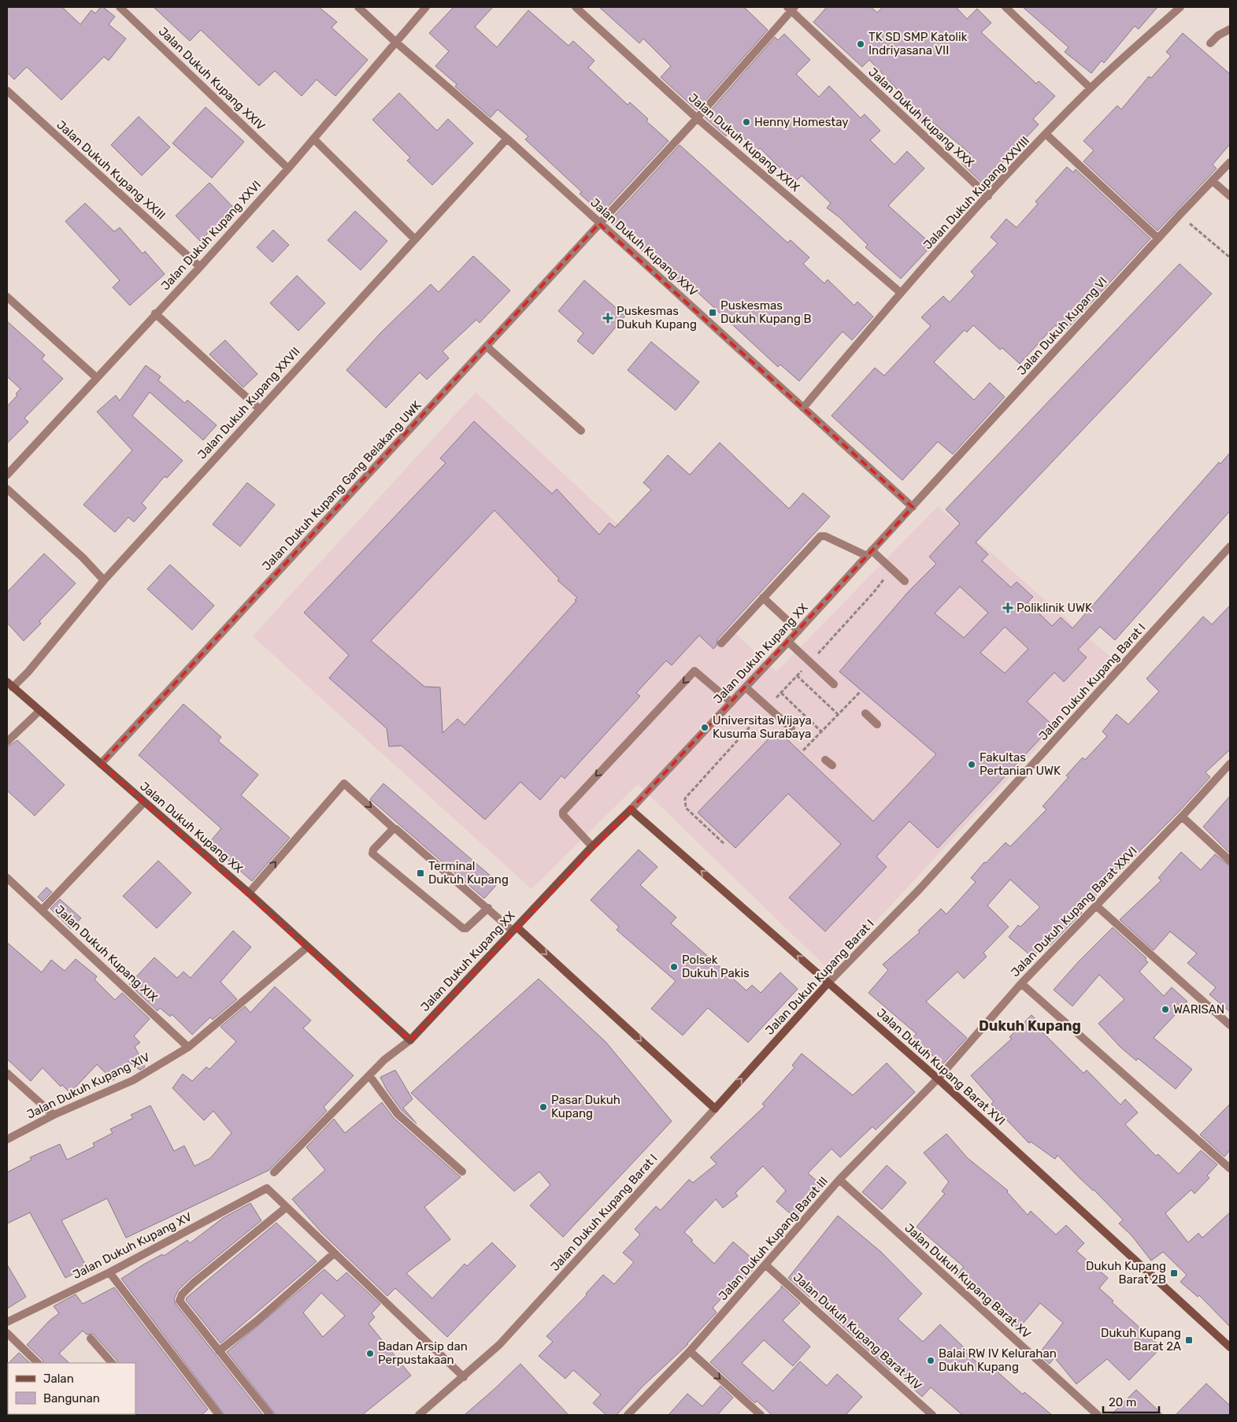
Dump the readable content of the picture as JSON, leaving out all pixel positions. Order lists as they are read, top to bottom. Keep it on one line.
{"streets":{"street":["Jalan Dukuh Kupang XXIV","Jalan Dukuh Kupang XXX","Jalan Dukuh Kupang XXIX","Jalan Dukuh Kupang XXIII","Jalan Dukuh Kupang XXVIII","Jalan Dukuh Kupang XXVI","Jalan Dukuh Kupang XXV","Jalan Dukuh Kupang VI","Jalan Dukuh Kupang XXVII","Jalan Dukuh Kupang Gang Belakang UWK","Jalan Dukuh Kupang XX","Jalan Dukuh Kupang Barat I","Jalan Dukuh Kupang Barat XXVI","Jalan Dukuh Kupang XIX","Jalan Dukuh Kupang Barat XVI","Jalan Dukuh Kupang XIV","Jalan Dukuh Kupang Barat III","Jalan Dukuh Kupang XV","Jalan Dukuh Kupang Barat XV","Jalan Dukuh Kupang Barat XIV"]},"crossings":[["Jalan Dukuh Kupang XXIV","Jalan Dukuh Kupang XXVI"],["Jalan Dukuh Kupang XXX","Jalan Dukuh Kupang XXVIII"],["Jalan Dukuh Kupang XXX","Jalan Dukuh Kupang Gang Belakang UWK"],["Jalan Dukuh Kupang XXIX","Jalan Dukuh Kupang XXVIII"],["Jalan Dukuh Kupang XXIX","Jalan Dukuh Kupang Gang Belakang UWK"],["Jalan Dukuh Kupang XXIII","Jalan Dukuh Kupang XXVI"],["Jalan Dukuh Kupang XXVIII","Jalan Dukuh Kupang XXV"],["Jalan Dukuh Kupang XXVI","Jalan Dukuh Kupang XXV"],["Jalan Dukuh Kupang XXV","Jalan Dukuh Kupang VI"],["Jalan Dukuh Kupang XXV","Jalan Dukuh Kupang XXVII"],["Jalan Dukuh Kupang XXV","Jalan Dukuh Kupang Gang Belakang UWK"],["Jalan Dukuh Kupang XXV","Jalan Dukuh Kupang XX"],["Jalan Dukuh Kupang VI","Jalan Dukuh Kupang XX"],["Jalan Dukuh Kupang XXVII","Jalan Dukuh Kupang XX"],["Jalan Dukuh Kupang Gang Belakang UWK","Jalan Dukuh Kupang XX"],["Jalan Dukuh Kupang XX","Jalan Dukuh Kupang Barat XVI"],["Jalan Dukuh Kupang XX","Jalan Dukuh Kupang XIV"],["Jalan Dukuh Kupang Barat I","Jalan Dukuh Kupang Barat XVI"],["Jalan Dukuh Kupang Barat XXVI","Jalan Dukuh Kupang Barat XVI"],["Jalan Dukuh Kupang Barat XXVI","Jalan Dukuh Kupang Barat III"],["Jalan Dukuh Kupang XIX","Jalan Dukuh Kupang XIV"],["Jalan Dukuh Kupang Barat XVI","Jalan Dukuh Kupang Barat III"],["Jalan Dukuh Kupang Barat III","Jalan Dukuh Kupang Barat XV"],["Jalan Dukuh Kupang Barat III","Jalan Dukuh Kupang Barat XIV"]],"districts":["Dukuh Kupang"],"places":{"other":["TK SD SMP Katolik Indriyasana VII","Henny Homestay","Universitas Wijaya Kusuma Surabaya","Fakultas Pertanian UWK","Polsek Dukuh Pakis","WARISAN","Pasar Dukuh Kupang","Badan Arsip dan Perpustakaan","Balai RW IV Kelurahan Dukuh Kupang"],"transit":["Puskesmas Dukuh Kupang B","Terminal Dukuh Kupang","Dukuh Kupang Barat 2B","Dukuh Kupang Barat 2A"],"health":["Puskesmas Dukuh Kupang","Poliklinik UWK"]},"legend":["Jalan","Bangunan"],"scale_bar":"20 m"}
